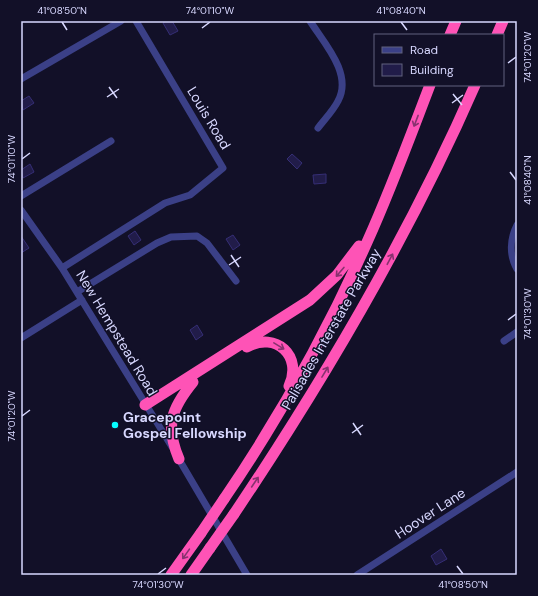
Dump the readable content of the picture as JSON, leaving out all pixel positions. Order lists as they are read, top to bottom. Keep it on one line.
{"streets":{"highway":["Palisades Interstate Parkway"],"street":["Louis Road","New Hempstead Road","Hoover Lane"]},"crossings":[["Louis Road","New Hempstead Road"]],"places":["Gracepoint Gospel Fellowship"],"legend":["Road","Building"],"coordinates":["41°08'50\"N","74°01'10\"W","41°08'40\"N","74°01'20\"W","74°01'30\"W"]}
